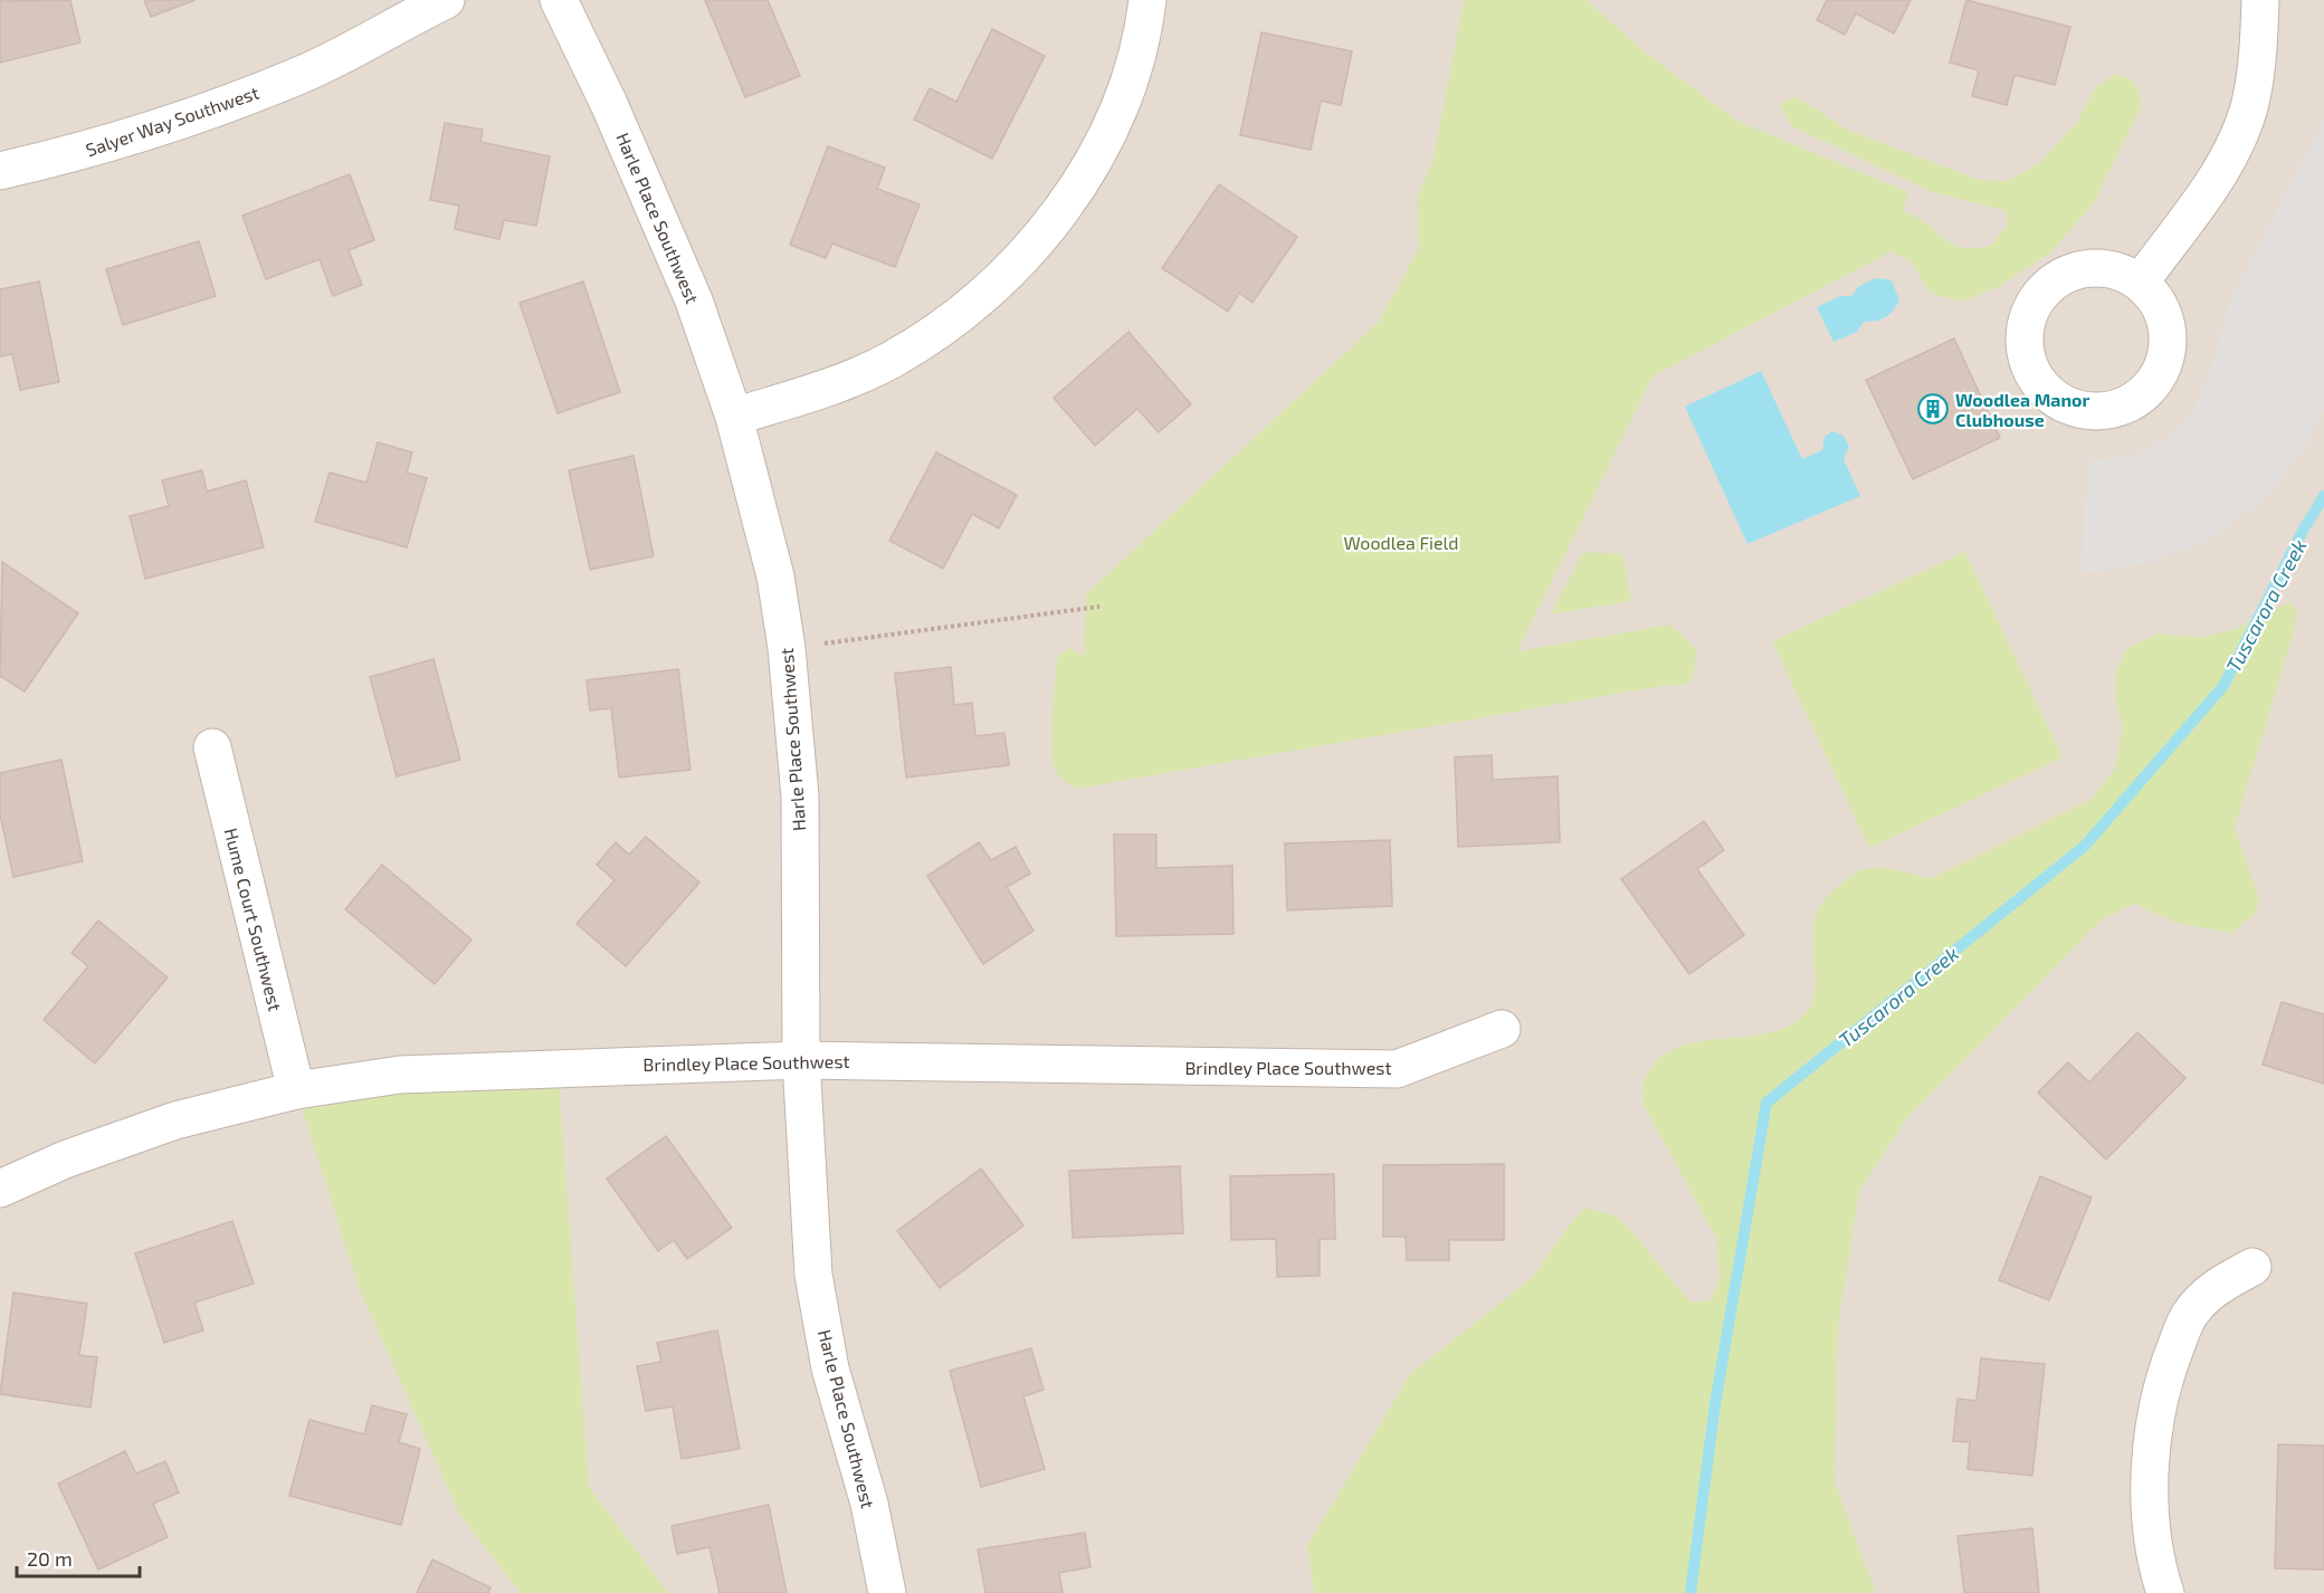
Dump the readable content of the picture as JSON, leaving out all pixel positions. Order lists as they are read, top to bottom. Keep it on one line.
{"streets":{"street":["Salyer Way Southwest","Harle Place Southwest","Hume Court Southwest","Brindley Place Southwest"]},"crossings":[["Harle Place Southwest","Brindley Place Southwest"],["Hume Court Southwest","Brindley Place Southwest"]],"water":["Tuscarora Creek"],"parks":["Woodlea Field"],"places":{"building":["Woodlea Manor Clubhouse"]},"scale_bar":"20 m"}
